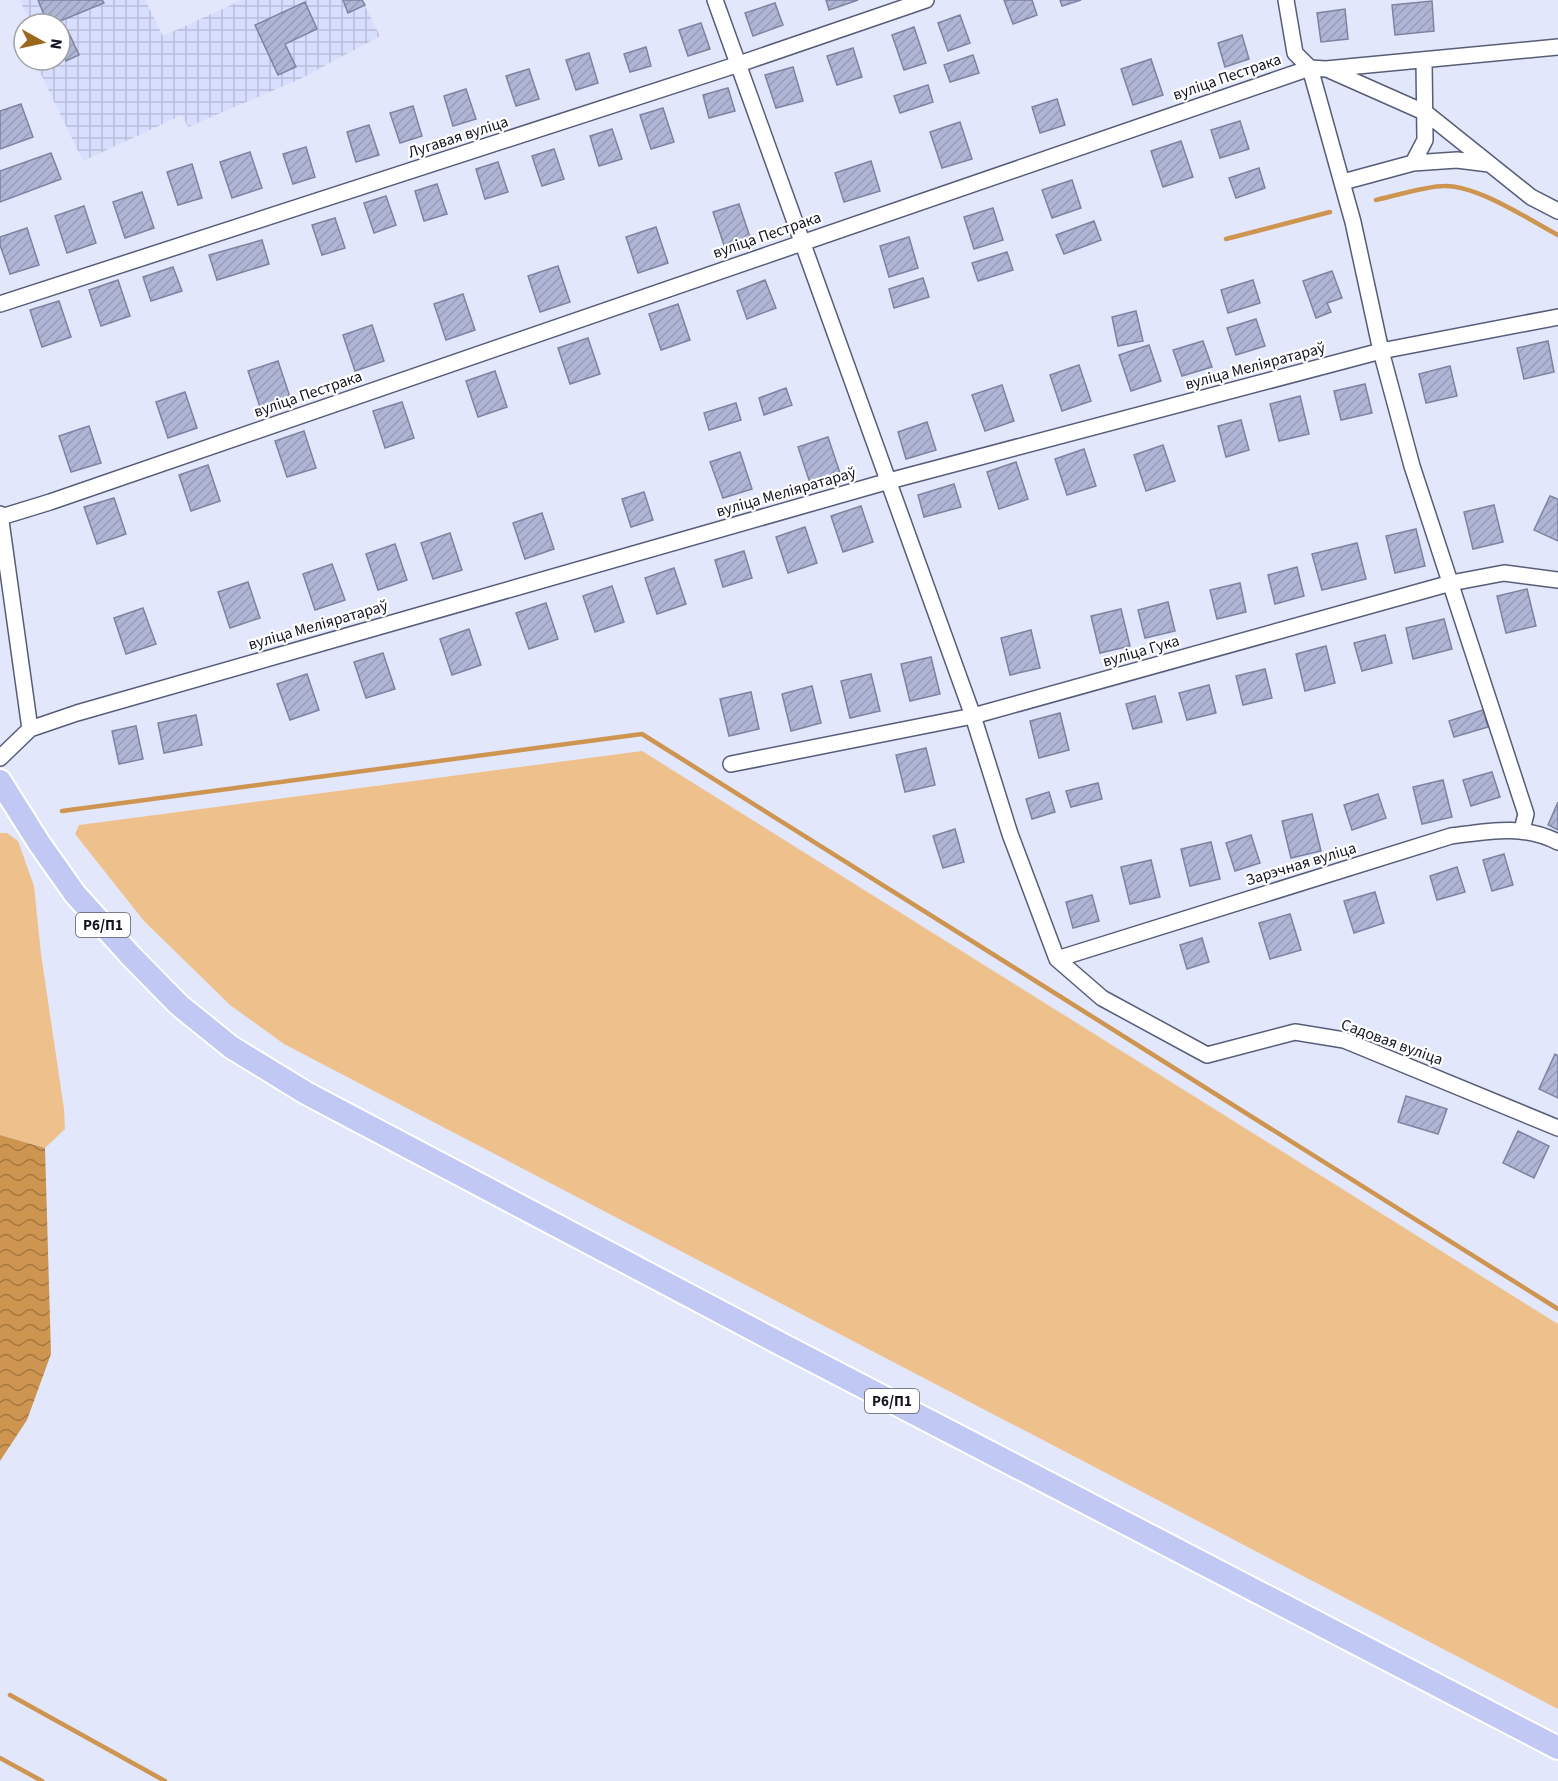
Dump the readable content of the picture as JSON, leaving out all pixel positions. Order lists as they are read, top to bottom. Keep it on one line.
{"streets":{"main road":["Р6/П1"],"street":["вуліца Пестрака","Лугавая вуліца","вуліца Меліяратараў","вуліца Гука","Зарэчная вуліца","Садовая вуліца"]},"crossings":[["Зарэчная вуліца","Садовая вуліца"]],"north":"right"}
